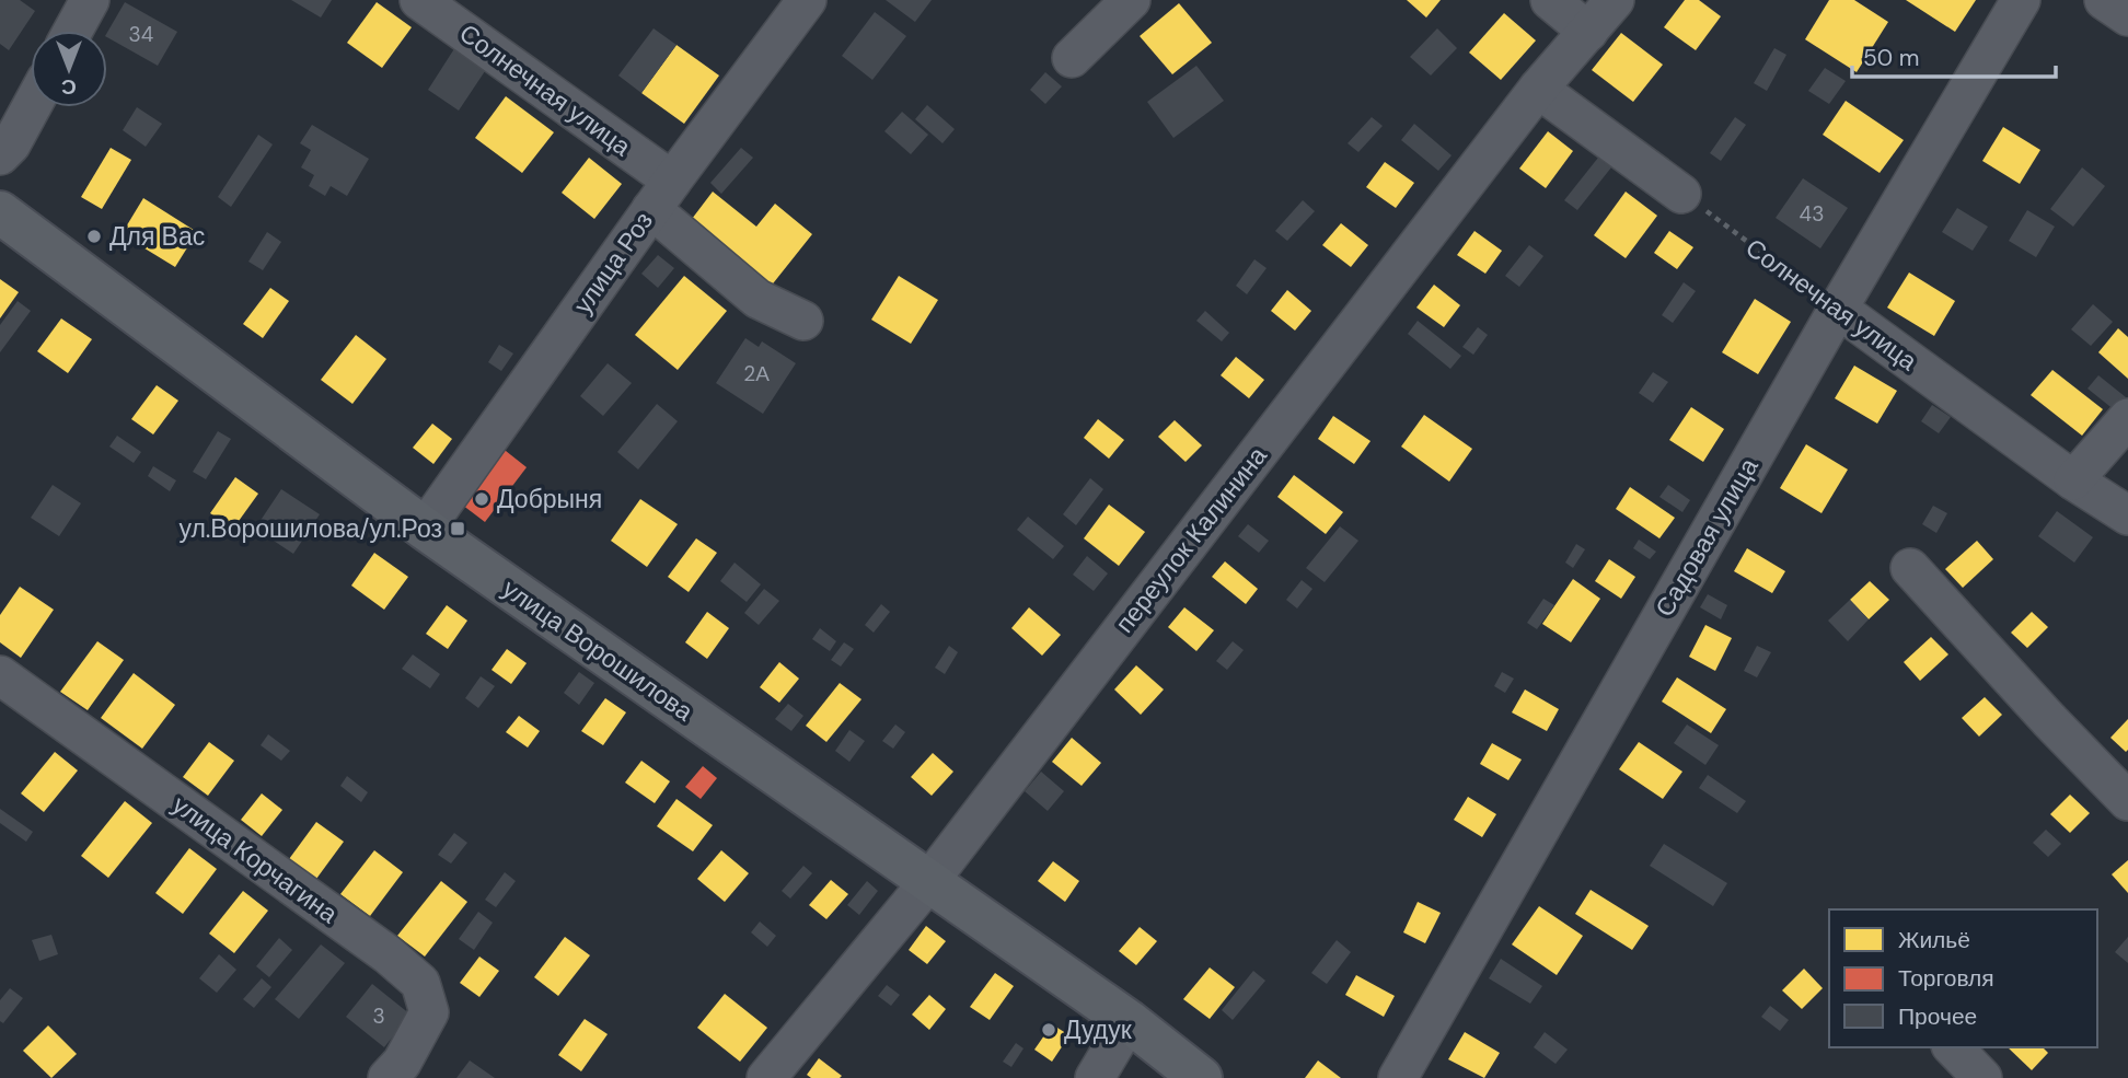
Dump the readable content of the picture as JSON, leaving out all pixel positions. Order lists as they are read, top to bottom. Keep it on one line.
{"streets":{"main road":["улица Ворошилова"],"street":["Солнечная улица","улица Роз","Садовая улица","переулок Калинина","улица Корчагина"]},"crossings":[["Солнечная улица","улица Роз"],["Солнечная улица","Садовая улица"],["улица Роз","улица Ворошилова"],["переулок Калинина","улица Ворошилова"]],"places":{"other":["Для Вас","Добрыня","Дудук"],"transit":["ул.Ворошилова/ул.Роз"]},"house_numbers":["34","43","2А","3"],"legend":["Жильё","Торговля","Прочее"],"scale_bar":"50 m","north":"bottom"}
